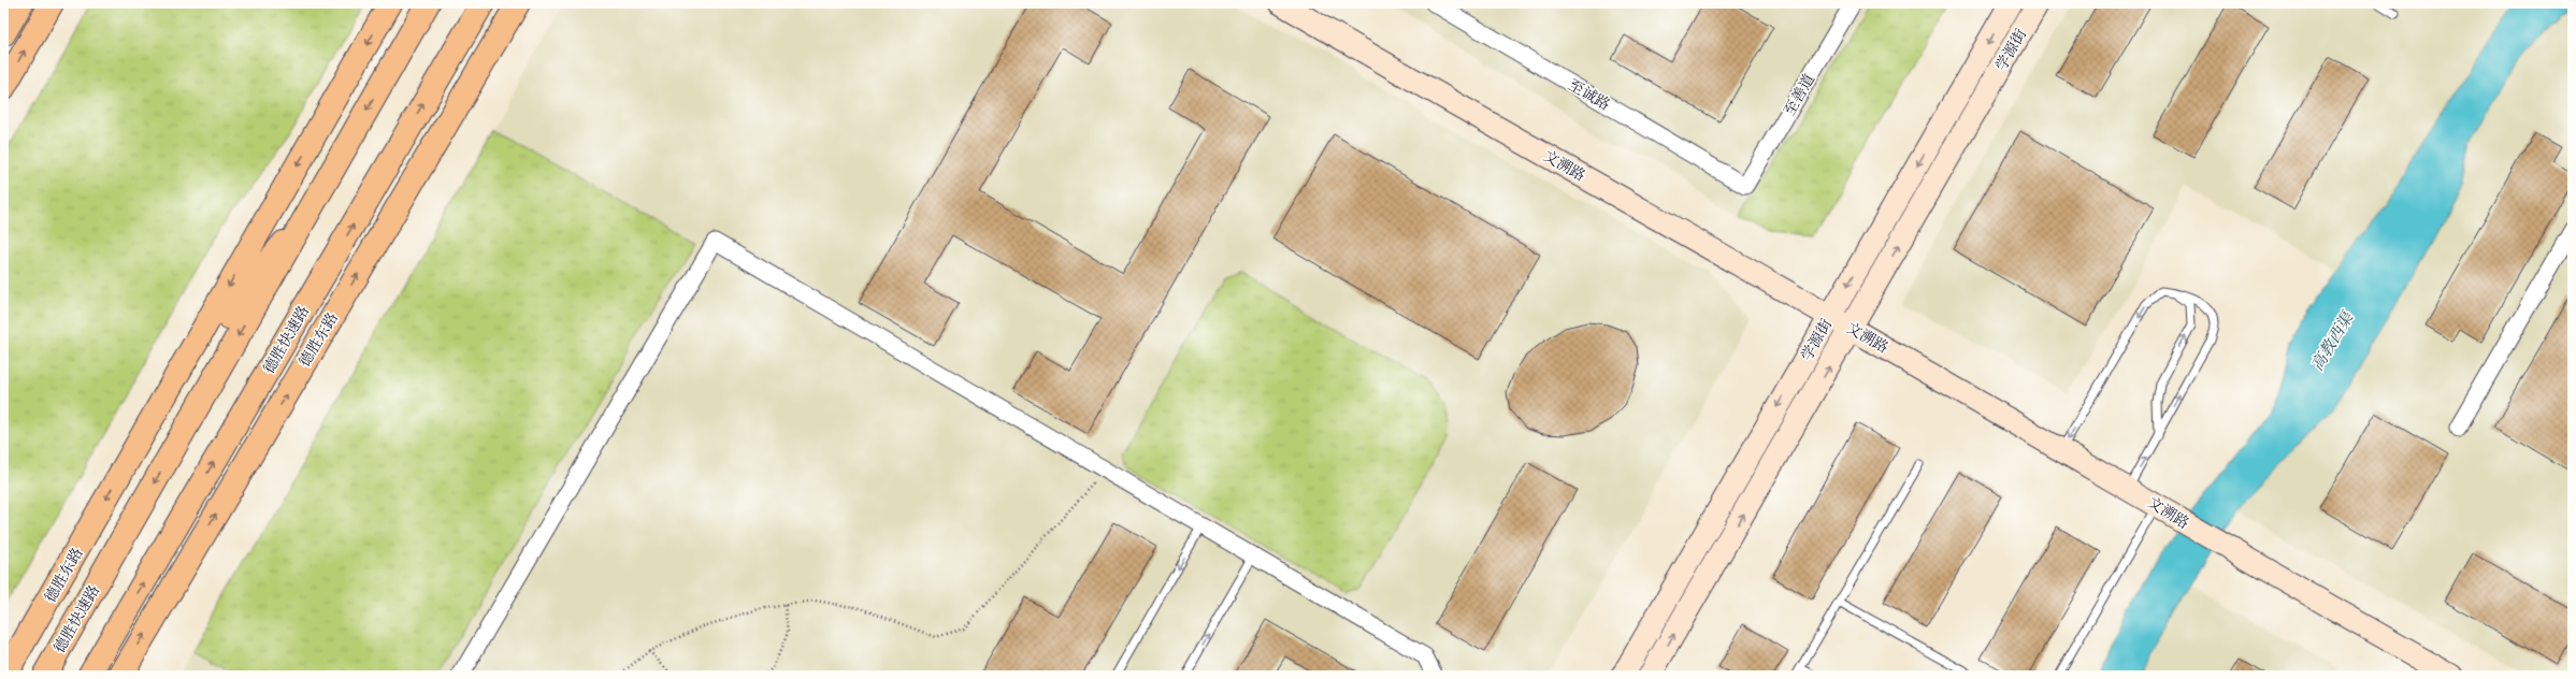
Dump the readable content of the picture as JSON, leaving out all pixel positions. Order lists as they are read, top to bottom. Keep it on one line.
{"streets":{"main road":["学源街","文溯路","德胜快速路","德胜东路"],"street":["至诚路","至善道"]},"crossings":[["学源街","文溯路"],["至诚路","至善道"]],"water":["高教西渠"]}
